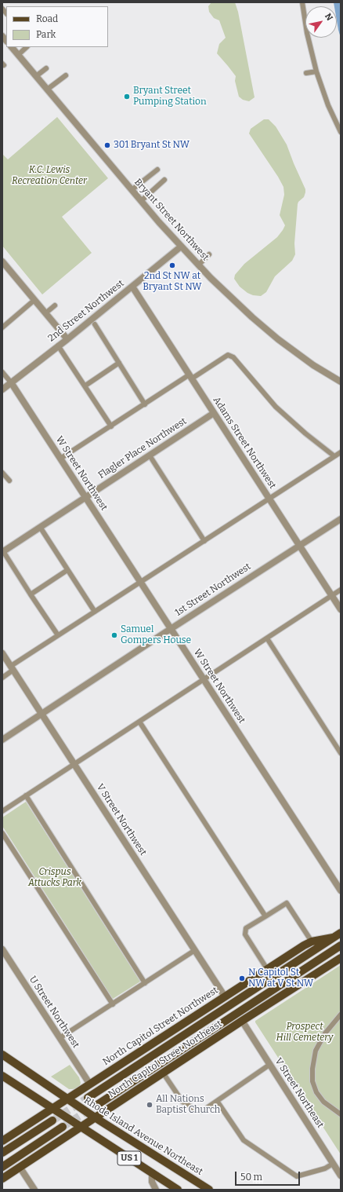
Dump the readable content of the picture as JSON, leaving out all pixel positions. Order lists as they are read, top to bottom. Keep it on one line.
{"streets":{"main road":["North Capitol Street Northwest","North Capitol Street Northeast","Rhode Island Avenue Northeast","US 1"],"street":["Bryant Street Northwest","2nd Street Northwest","Adams Street Northwest","Flagler Place Northwest","W Street Northwest","1st Street Northwest","V Street Northwest","U Street Northwest","V Street Northeast"]},"crossings":[["Bryant Street Northwest","2nd Street Northwest"],["2nd Street Northwest","Adams Street Northwest"],["2nd Street Northwest","W Street Northwest"],["Adams Street Northwest","Flagler Place Northwest"],["Adams Street Northwest","1st Street Northwest"],["Flagler Place Northwest","W Street Northwest"],["W Street Northwest","1st Street Northwest"],["1st Street Northwest","V Street Northwest"],["V Street Northwest","North Capitol Street Northwest"],["U Street Northwest","North Capitol Street Northwest"],["North Capitol Street Northwest","Rhode Island Avenue Northeast"],["North Capitol Street Northwest","US 1"],["North Capitol Street Northeast","V Street Northeast"],["North Capitol Street Northeast","Rhode Island Avenue Northeast"],["North Capitol Street Northeast","US 1"],["Rhode Island Avenue Northeast","US 1"]],"parks":["K.C. Lewis Recreation Center","Crispus Attucks Park","Prospect Hill Cemetery"],"places":["Bryant Street Pumping Station","301 Bryant St NW","2nd St NW at Bryant St NW","Samuel Gompers House","N Capitol St NW at V St NW","All Nations Baptist Church"],"legend":["Road","Park"],"scale_bar":"50 m","north":"top right"}
